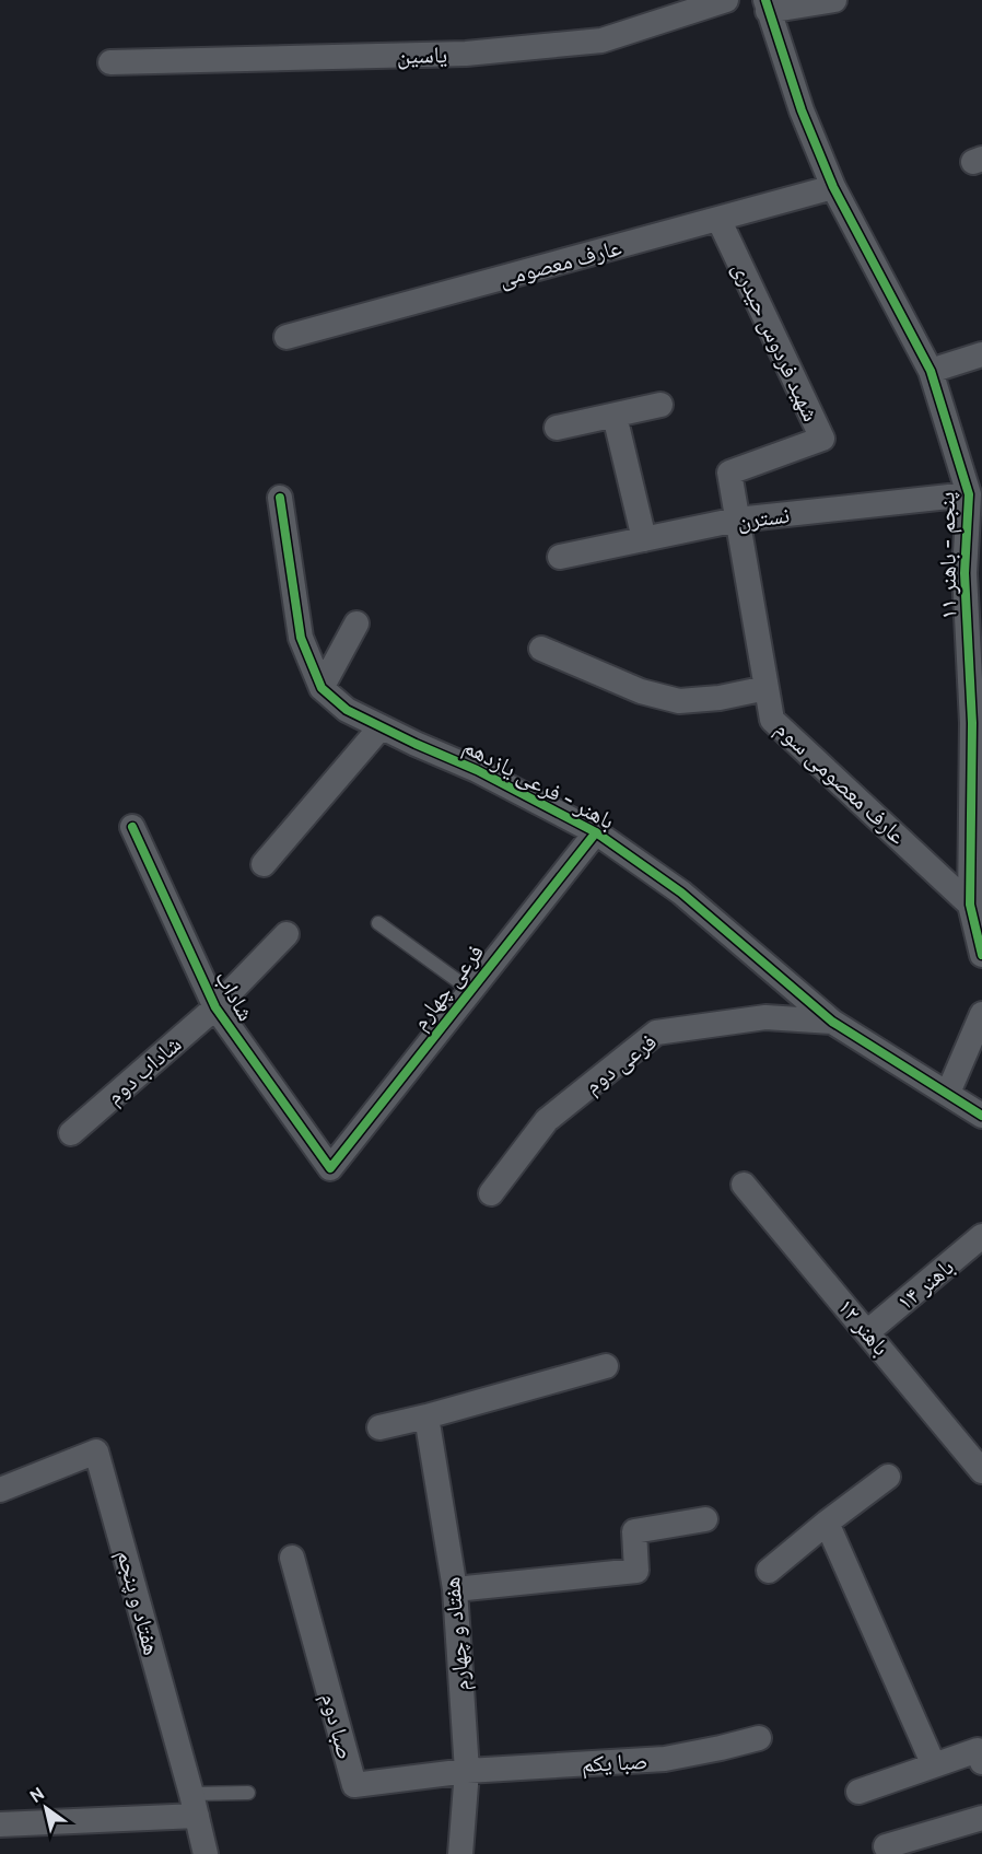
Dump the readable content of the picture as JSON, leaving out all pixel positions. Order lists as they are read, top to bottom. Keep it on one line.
{"streets":{"street":["یاسین","عارف معصومی","شهید فردوس حیدری","نسترن","پنجم - باهنر ۱۱","عارف معصومی سوم","باهنر - فرعی یازدهم","فرعی چهارم","شاداب","فرعی دوم","شاداب دوم","باهنر ۱۴","باهنر ۱۲","هفتاد و پنجم","هفتاد و چهارم","صبا دوم","صبا یکم"]},"crossings":[["عارف معصومی","شهید فردوس حیدری"],["عارف معصومی","پنجم - باهنر ۱۱"],["شهید فردوس حیدری","نسترن"],["شهید فردوس حیدری","عارف معصومی سوم"],["نسترن","پنجم - باهنر ۱۱"],["نسترن","عارف معصومی سوم"],["پنجم - باهنر ۱۱","عارف معصومی سوم"],["باهنر - فرعی یازدهم","فرعی چهارم"],["باهنر - فرعی یازدهم","فرعی دوم"],["فرعی چهارم","شاداب"],["شاداب","شاداب دوم"],["باهنر ۱۴","باهنر ۱۲"],["هفتاد و چهارم","صبا دوم"],["هفتاد و چهارم","صبا یکم"],["صبا دوم","صبا یکم"]],"north":"top left"}
